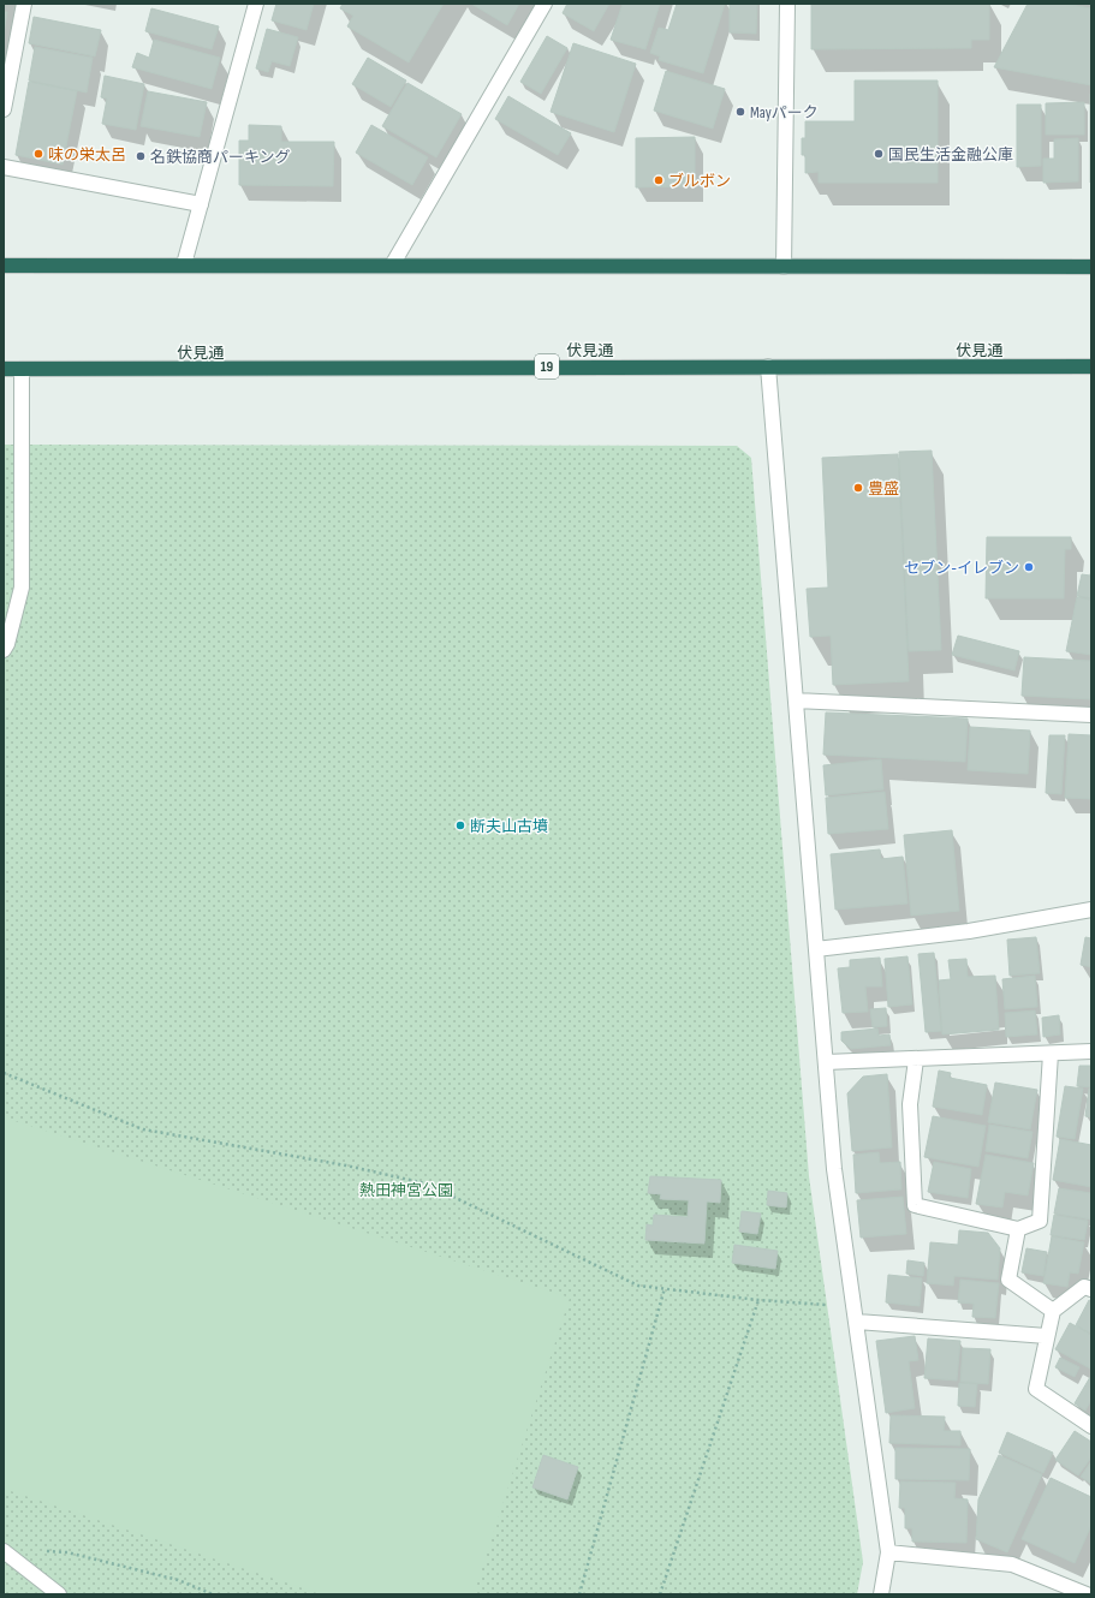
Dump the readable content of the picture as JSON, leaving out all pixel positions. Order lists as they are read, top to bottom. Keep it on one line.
{"streets":{"highway":["伏見通","19"]},"parks":["熱田神宮公園"],"places":["Mayパーク","味の栄太呂","国民生活金融公庫","名鉄協商パーキング","ブルボン","豊盛","セブン-イレブン","断夫山古墳"]}
